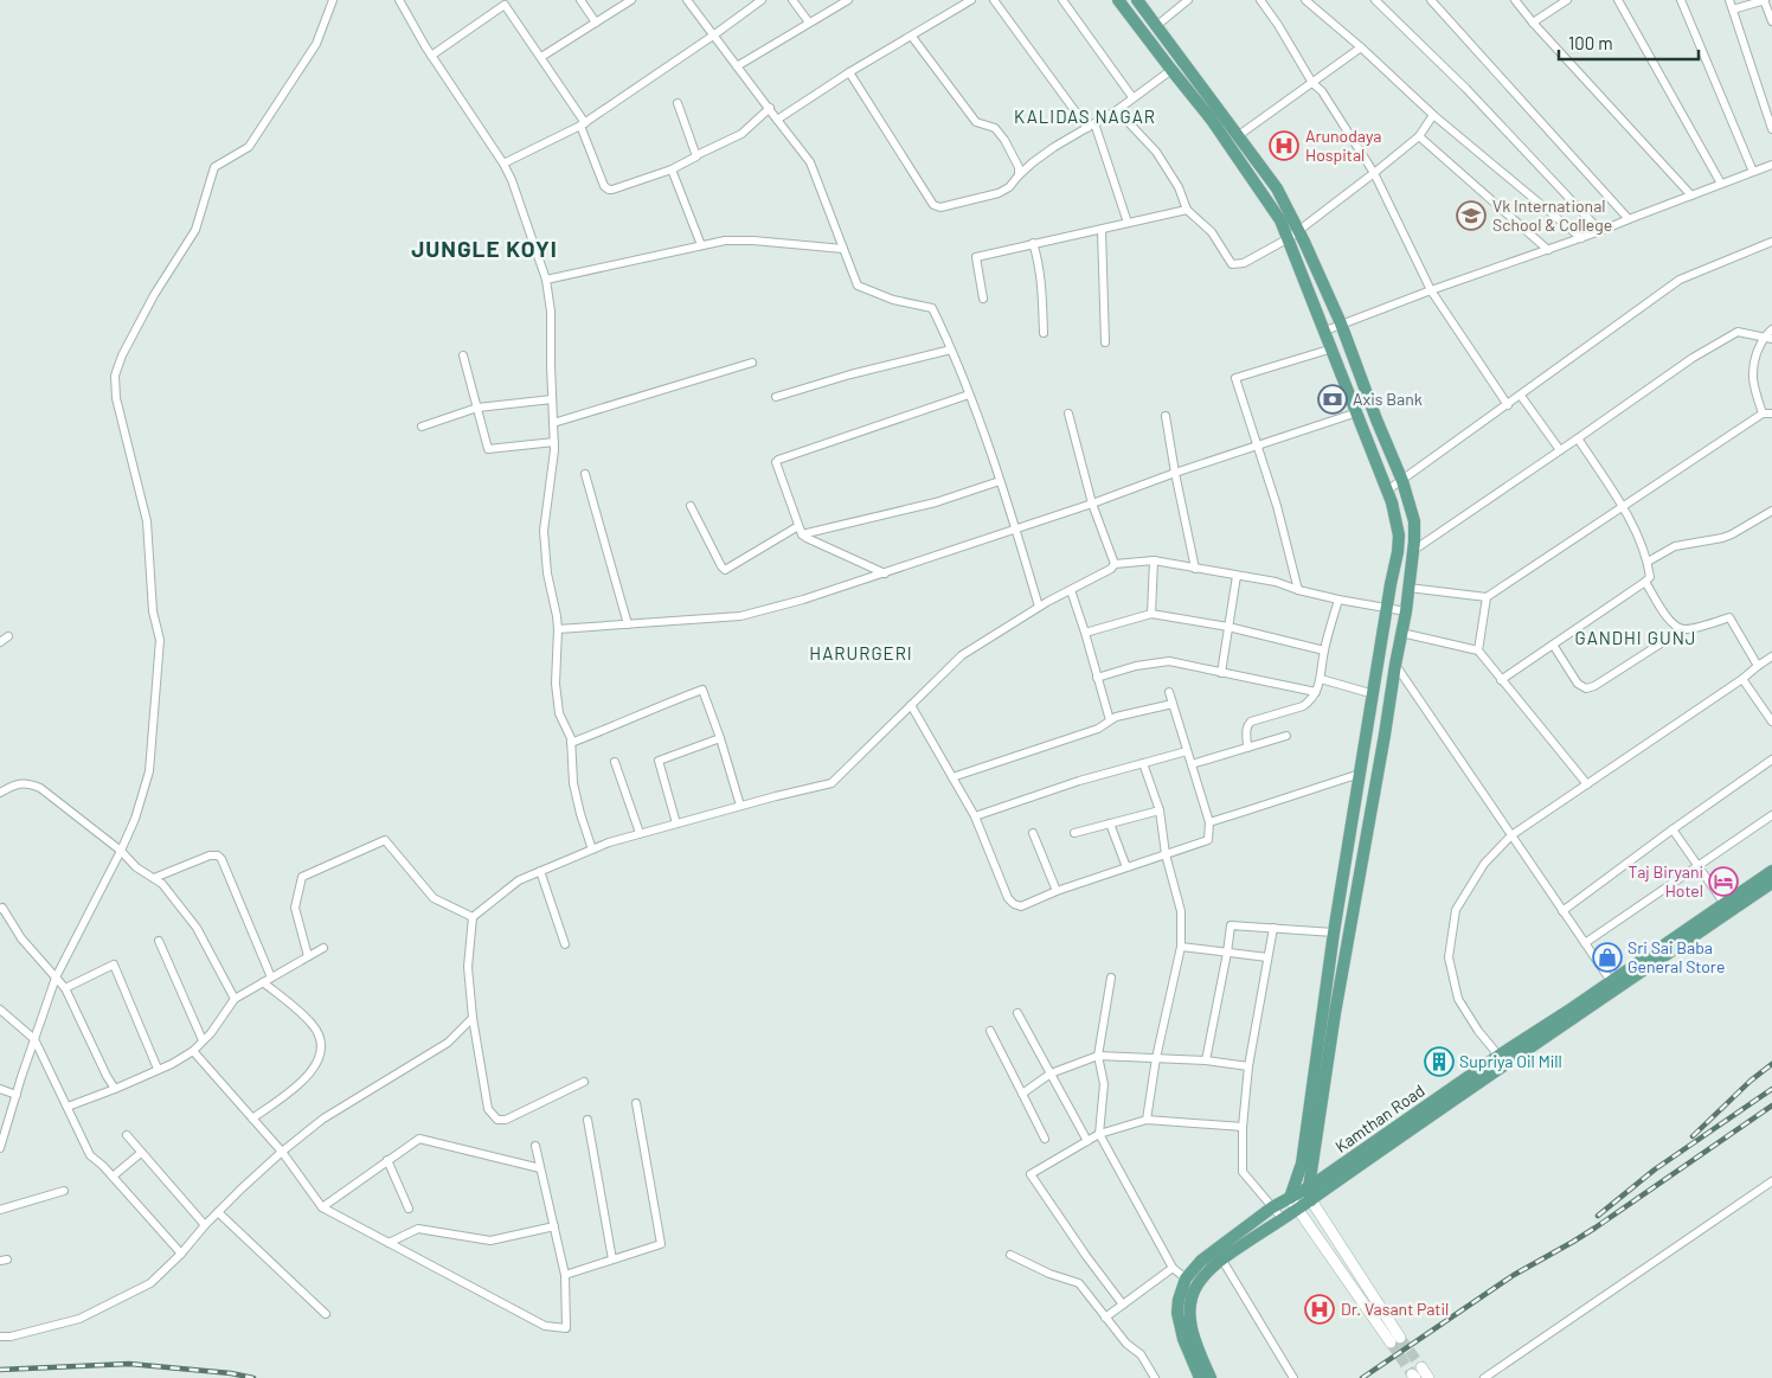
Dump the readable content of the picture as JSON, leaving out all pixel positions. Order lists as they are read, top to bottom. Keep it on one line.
{"streets":{"main road":["Kamthan Road"]},"districts":["KALIDAS NAGAR","JUNGLE KOYI","GANDHI GUNJ","HARURGERI"],"places":{"hospital":["Arunodaya Hospital","Dr. Vasant Patil"],"school or university":["Vk International School & College"],"bank":["Axis Bank"],"hotel":["Taj Biryani Hotel"],"shop":["Sri Sai Baba General Store"],"building":["Supriya Oil Mill"]},"scale_bar":"100 m"}
